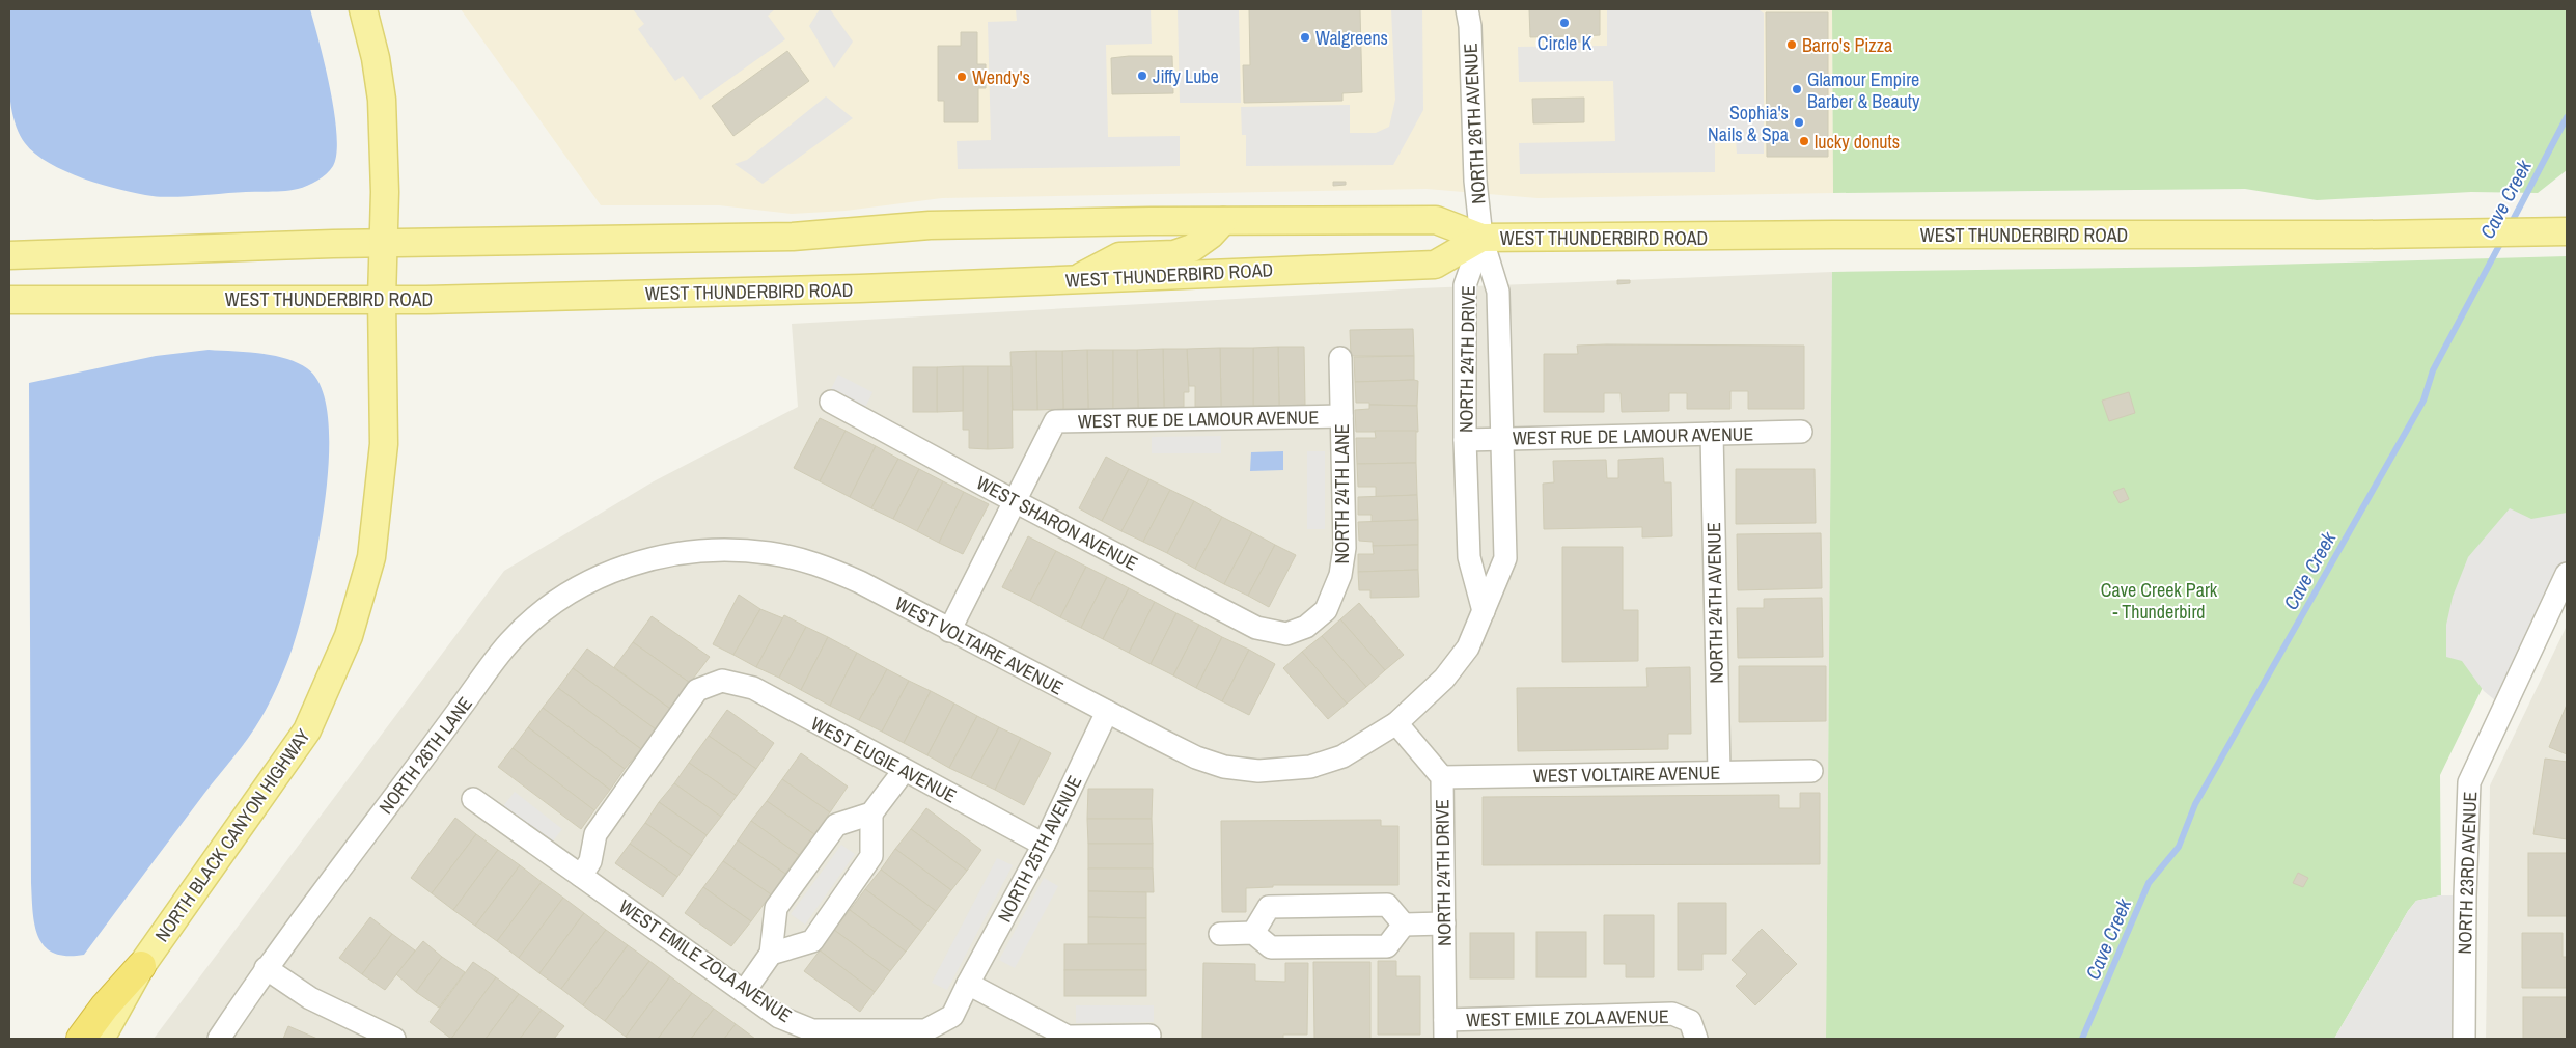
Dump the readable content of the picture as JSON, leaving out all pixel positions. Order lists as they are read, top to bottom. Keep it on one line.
{"streets":{"main road":["WEST THUNDERBIRD ROAD","NORTH BLACK CANYON HIGHWAY"],"street":["NORTH 26TH AVENUE","NORTH 24TH DRIVE","WEST RUE DE LAMOUR AVENUE","NORTH 24TH LANE","WEST SHARON AVENUE","NORTH 24TH AVENUE","WEST VOLTAIRE AVENUE","NORTH 26TH LANE","WEST EUGIE AVENUE","NORTH 25TH AVENUE","NORTH 23RD AVENUE","WEST EMILE ZOLA AVENUE"]},"crossings":[["NORTH 26TH AVENUE","WEST THUNDERBIRD ROAD"],["NORTH 26TH AVENUE","NORTH 24TH DRIVE"],["WEST THUNDERBIRD ROAD","NORTH 24TH DRIVE"],["WEST THUNDERBIRD ROAD","NORTH BLACK CANYON HIGHWAY"],["NORTH 24TH DRIVE","WEST RUE DE LAMOUR AVENUE"],["NORTH 24TH DRIVE","WEST VOLTAIRE AVENUE"],["NORTH 24TH DRIVE","WEST EMILE ZOLA AVENUE"],["WEST RUE DE LAMOUR AVENUE","NORTH 24TH LANE"],["WEST RUE DE LAMOUR AVENUE","WEST SHARON AVENUE"],["WEST RUE DE LAMOUR AVENUE","NORTH 24TH AVENUE"],["NORTH 24TH LANE","WEST SHARON AVENUE"],["NORTH 24TH AVENUE","WEST VOLTAIRE AVENUE"],["WEST VOLTAIRE AVENUE","NORTH 26TH LANE"],["WEST VOLTAIRE AVENUE","NORTH 25TH AVENUE"],["WEST EUGIE AVENUE","NORTH 25TH AVENUE"],["WEST EUGIE AVENUE","WEST EMILE ZOLA AVENUE"],["NORTH 25TH AVENUE","WEST EMILE ZOLA AVENUE"]],"water":["Cave Creek"],"parks":["Cave Creek Park - Thunderbird"],"places":["Circle K","Walgreens","Barro's Pizza","Jiffy Lube","Wendy's","Glamour Empire Barber & Beauty","Sophia's Nails & Spa","lucky donuts"]}
